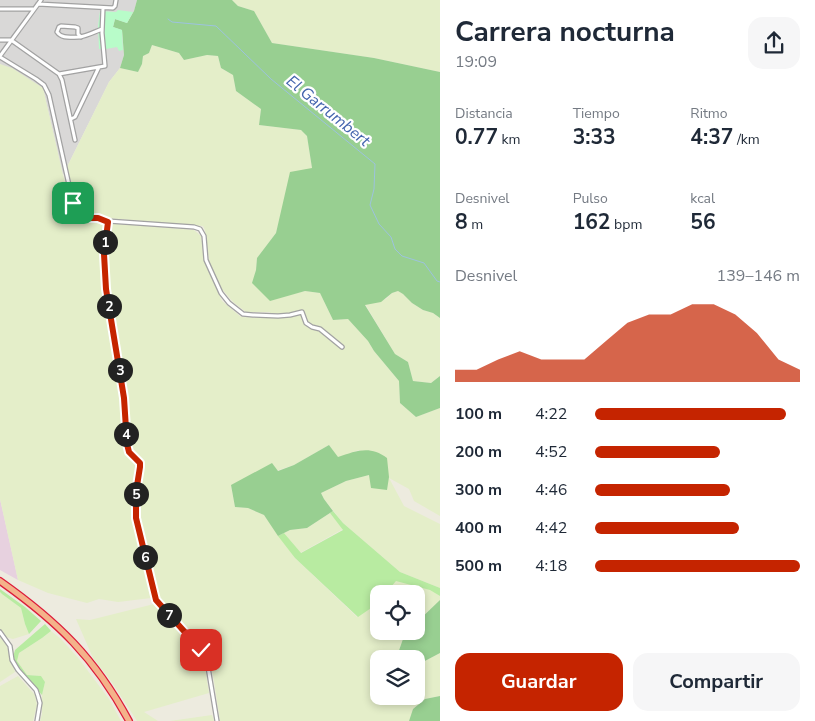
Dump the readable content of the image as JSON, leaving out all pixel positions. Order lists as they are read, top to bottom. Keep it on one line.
{"water":["El Garrumbert"],"page":{"heading":["Carrera nocturna","19:09"],"stats":[["Distancia","0.77 km"],["Tiempo","3:33"],["Ritmo","4:37 /km"],["Desnivel","8 m"],["Pulso","162 bpm"],["kcal","56"]],"pins":["1","2","3","4","5","6","7"],"chart":["Desnivel","139–146 m"],"list":[{"name":"100 m","note":"4:22"},{"name":"200 m","note":"4:52"},{"name":"300 m","note":"4:46"},{"name":"400 m","note":"4:42"},{"name":"500 m","note":"4:18"}],"buttons":["Guardar","Compartir"]}}
